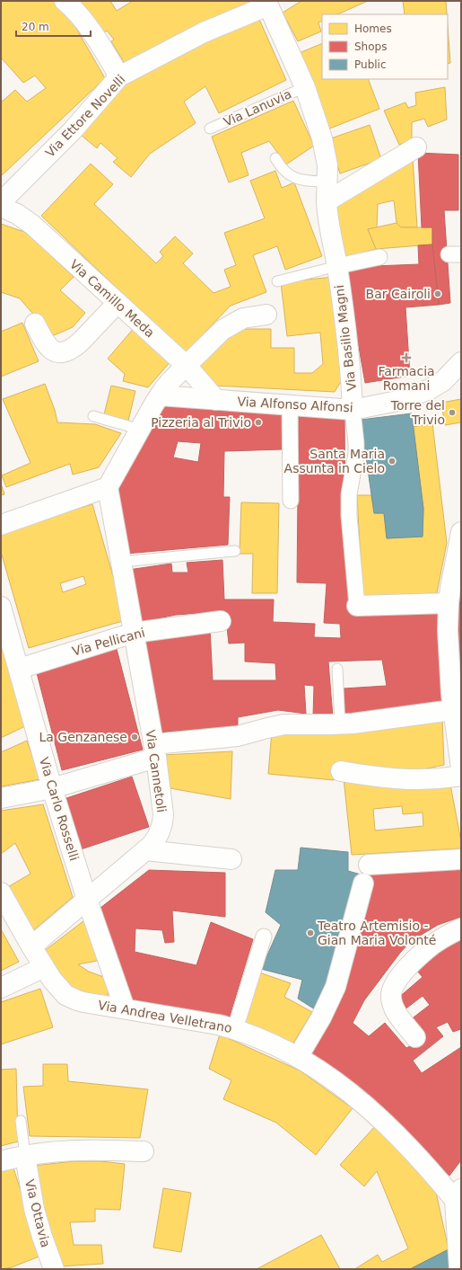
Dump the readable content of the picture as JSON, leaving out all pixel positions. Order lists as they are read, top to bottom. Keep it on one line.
{"streets":{"street":["Via Lanuvia","Via Ettore Novelli","Via Camillo Meda","Via Basilio Magni","Via Alfonso Alfonsi","Via Pellicani","Via Cannetoli","Via Carlo Rosselli","Via Andrea Velletrano","Via Ottavia"]},"crossings":[["Via Lanuvia","Via Ettore Novelli"],["Via Lanuvia","Via Basilio Magni"],["Via Camillo Meda","Via Alfonso Alfonsi"],["Via Basilio Magni","Via Alfonso Alfonsi"],["Via Pellicani","Via Cannetoli"],["Via Pellicani","Via Carlo Rosselli"],["Via Cannetoli","Via Carlo Rosselli"],["Via Cannetoli","Via Andrea Velletrano"],["Via Carlo Rosselli","Via Andrea Velletrano"]],"places":{"other":["Bar Cairoli","Torre del Trivio","Pizzeria al Trivio","Santa Maria Assunta in Cielo","La Genzanese","Teatro Artemisio - Gian Maria Volonté"],"health":["Farmacia Romani"]},"legend":["Homes","Shops","Public"],"scale_bar":"20 m"}
